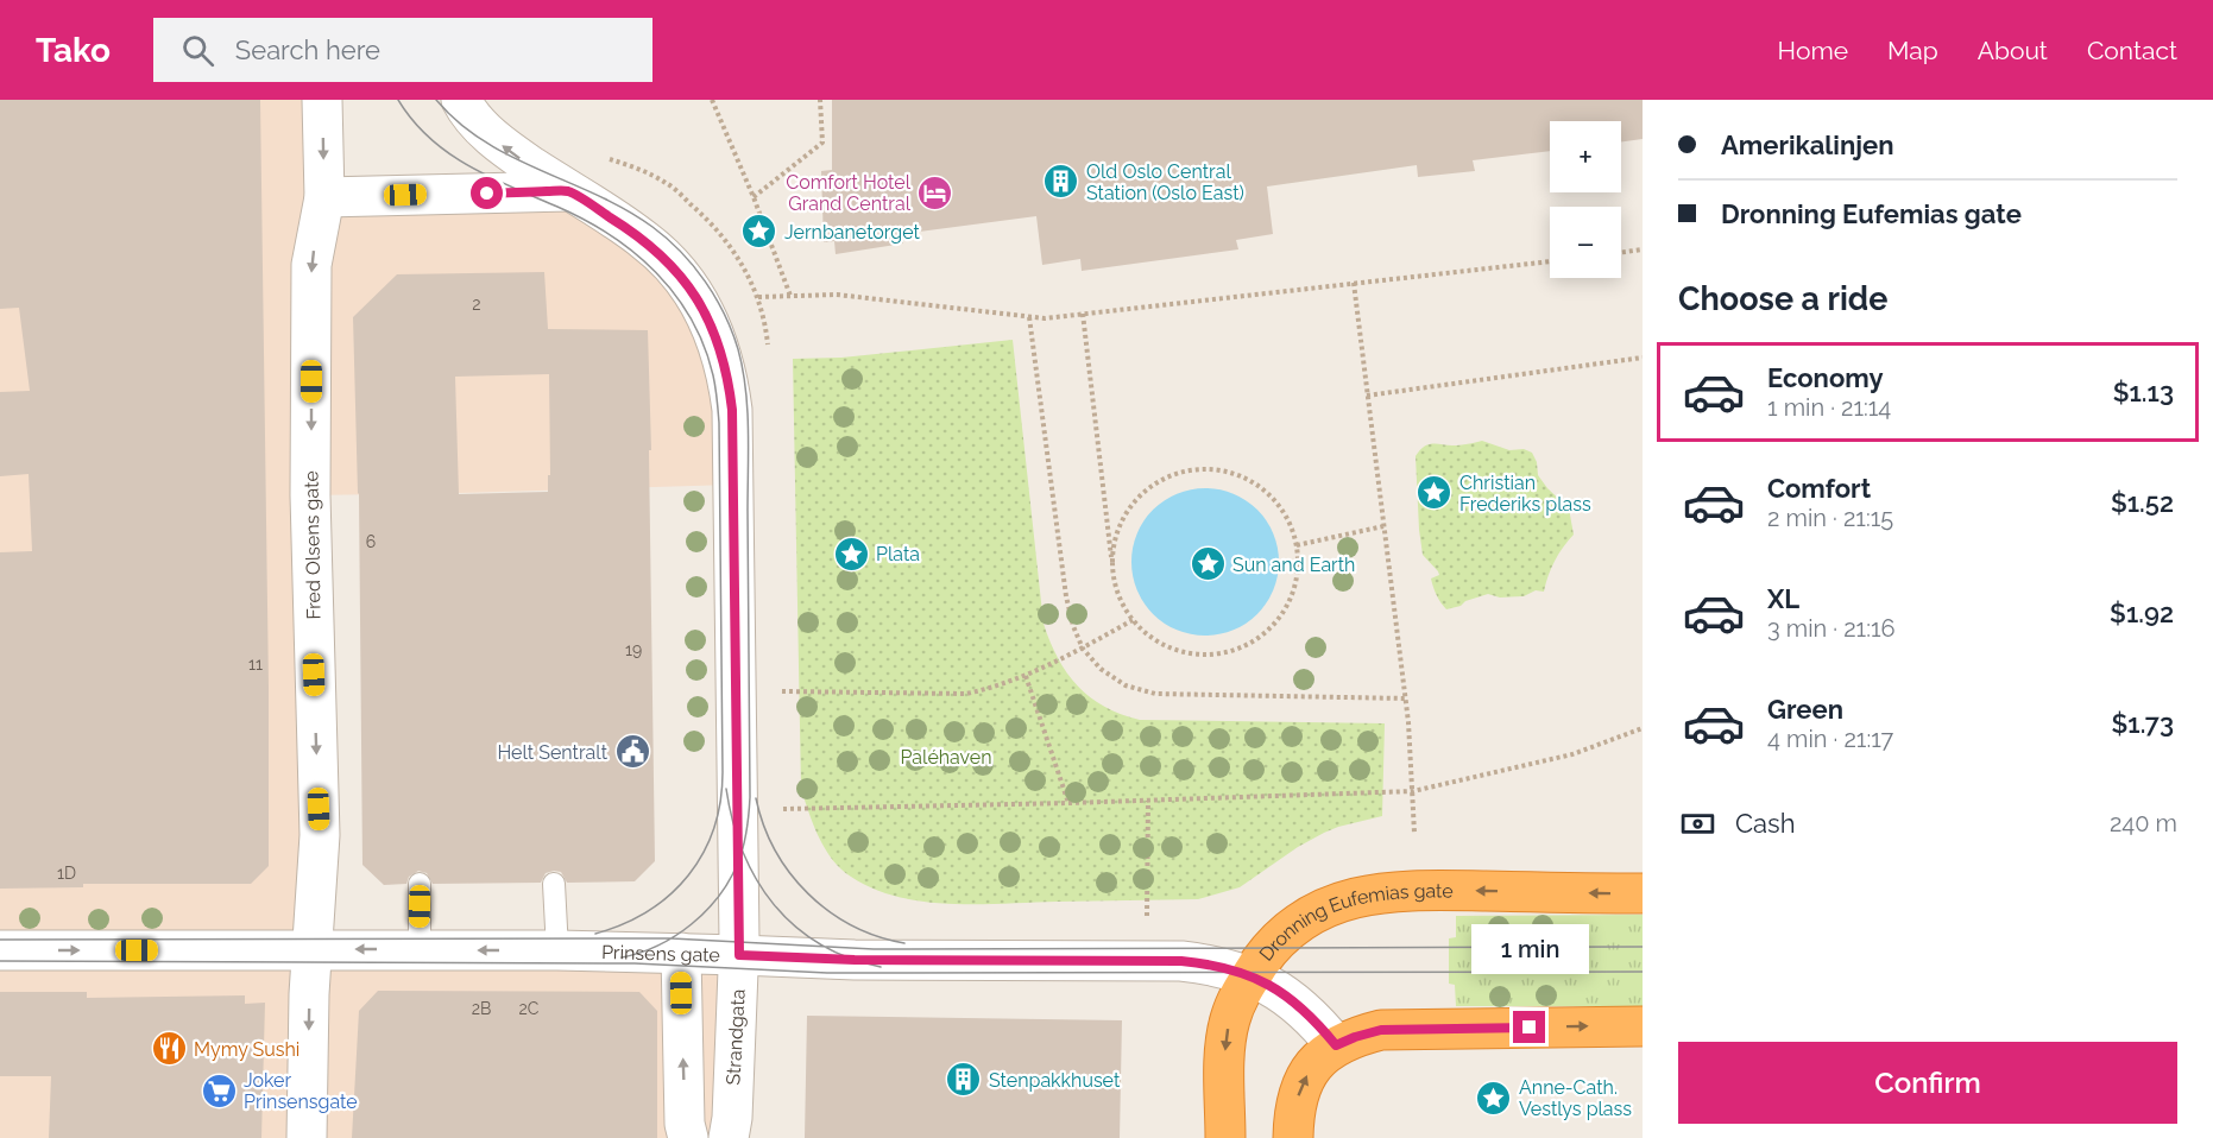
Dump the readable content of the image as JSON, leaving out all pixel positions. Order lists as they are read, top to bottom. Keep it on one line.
{"streets":{"highway":["Dronning Eufemias gate"],"street":["Fred Olsens gate","Prinsens gate","Strandgata"]},"crossings":[["Fred Olsens gate","Prinsens gate"],["Dronning Eufemias gate","Prinsens gate"],["Prinsens gate","Strandgata"]],"one_way":["Fred Olsens gate","Dronning Eufemias gate"],"parks":["Paléhaven"],"places":{"building":["Old Oslo Central Station (Oslo East)","Stenpakkhuset"],"hotel":["Comfort Hotel Grand Central"],"place":["Jernbanetorget","Christian Frederiks plass","Plata","Sun and Earth","Anne-Cath. Vestlys plass"],"public building":["Helt Sentralt"],"restaurant":["Mymy Sushi"],"supermarket":["Joker Prinsensgate"]},"house_numbers":["2","6","19","11","1D","2B","2C"],"page":{"header":"Tako","search":"Search here","nav":["Home","Map","About","Contact"],"banner":["Amerikalinjen","Dronning Eufemias gate"],"map_buttons":["+","−"],"heading":"Choose a ride","list":[{"name":"Economy","note":"1 min · 21:14","value":"$1.13"},{"name":"Comfort","note":"2 min · 21:15","value":"$1.52"},{"name":"XL","note":"3 min · 21:16","value":"$1.92"},{"name":"Green","note":"4 min · 21:17","value":"$1.73"}],"pay":["Cash","240 m"],"bubble":"1 min","buttons":"Confirm"}}
